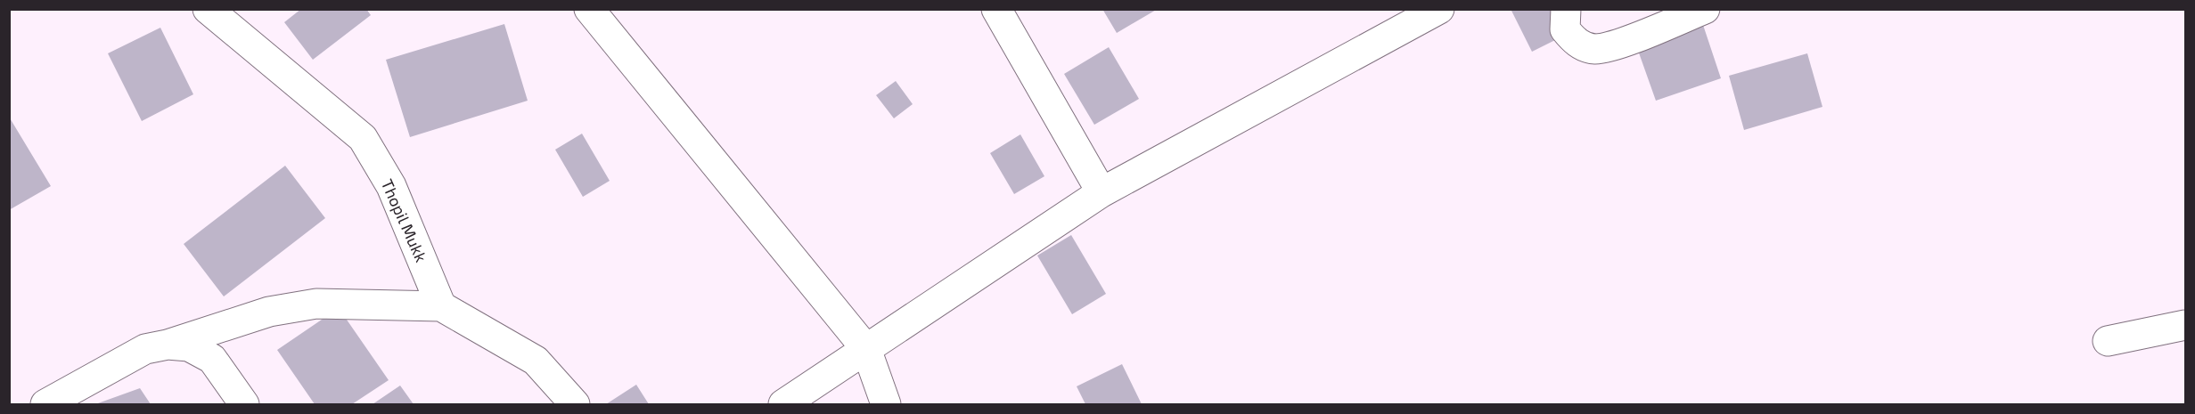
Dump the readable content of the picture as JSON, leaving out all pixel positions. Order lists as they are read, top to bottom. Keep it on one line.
{"streets":{"street":["Thopil Mukk"]}}
